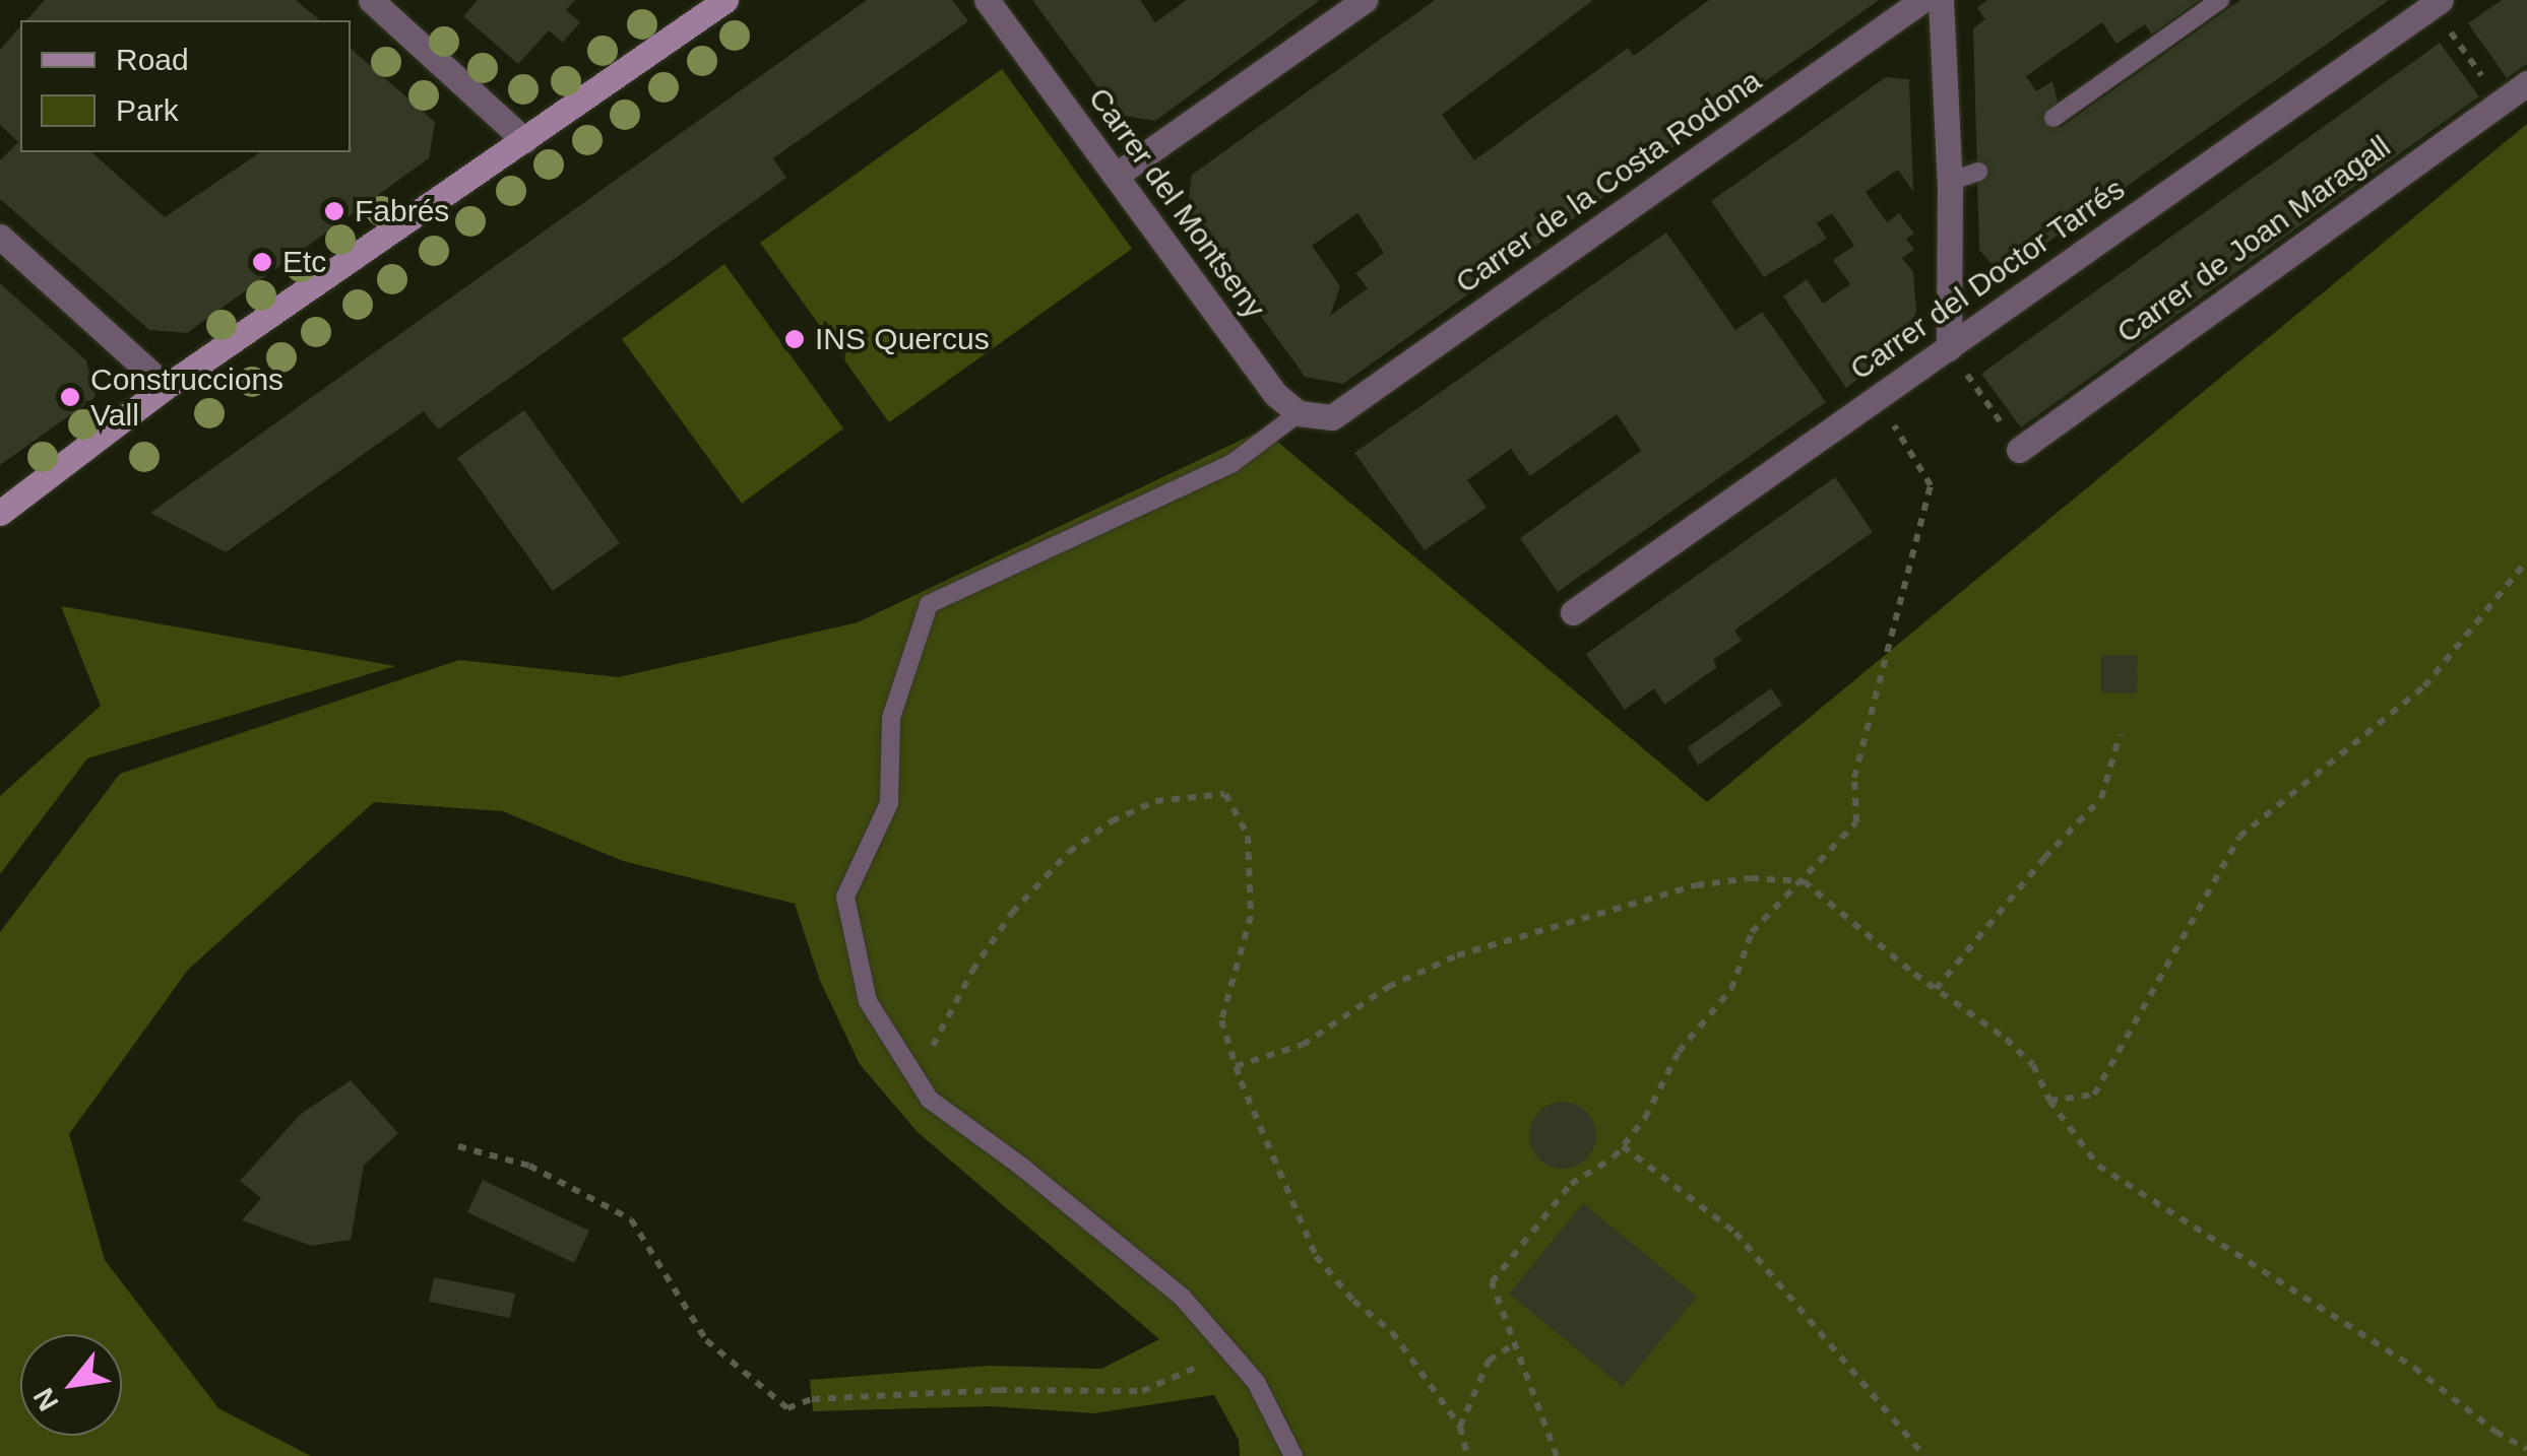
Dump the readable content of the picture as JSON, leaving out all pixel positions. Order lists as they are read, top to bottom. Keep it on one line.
{"streets":{"street":["Carrer de la Costa Rodona","Carrer del Montseny","Carrer de Joan Maragall","Carrer del Doctor Tarrés"]},"crossings":[["Carrer de la Costa Rodona","Carrer del Montseny"]],"places":["Fabrés","Etc","INS Quercus","Construccions Vall"],"legend":["Road","Park"],"north":"bottom left"}
